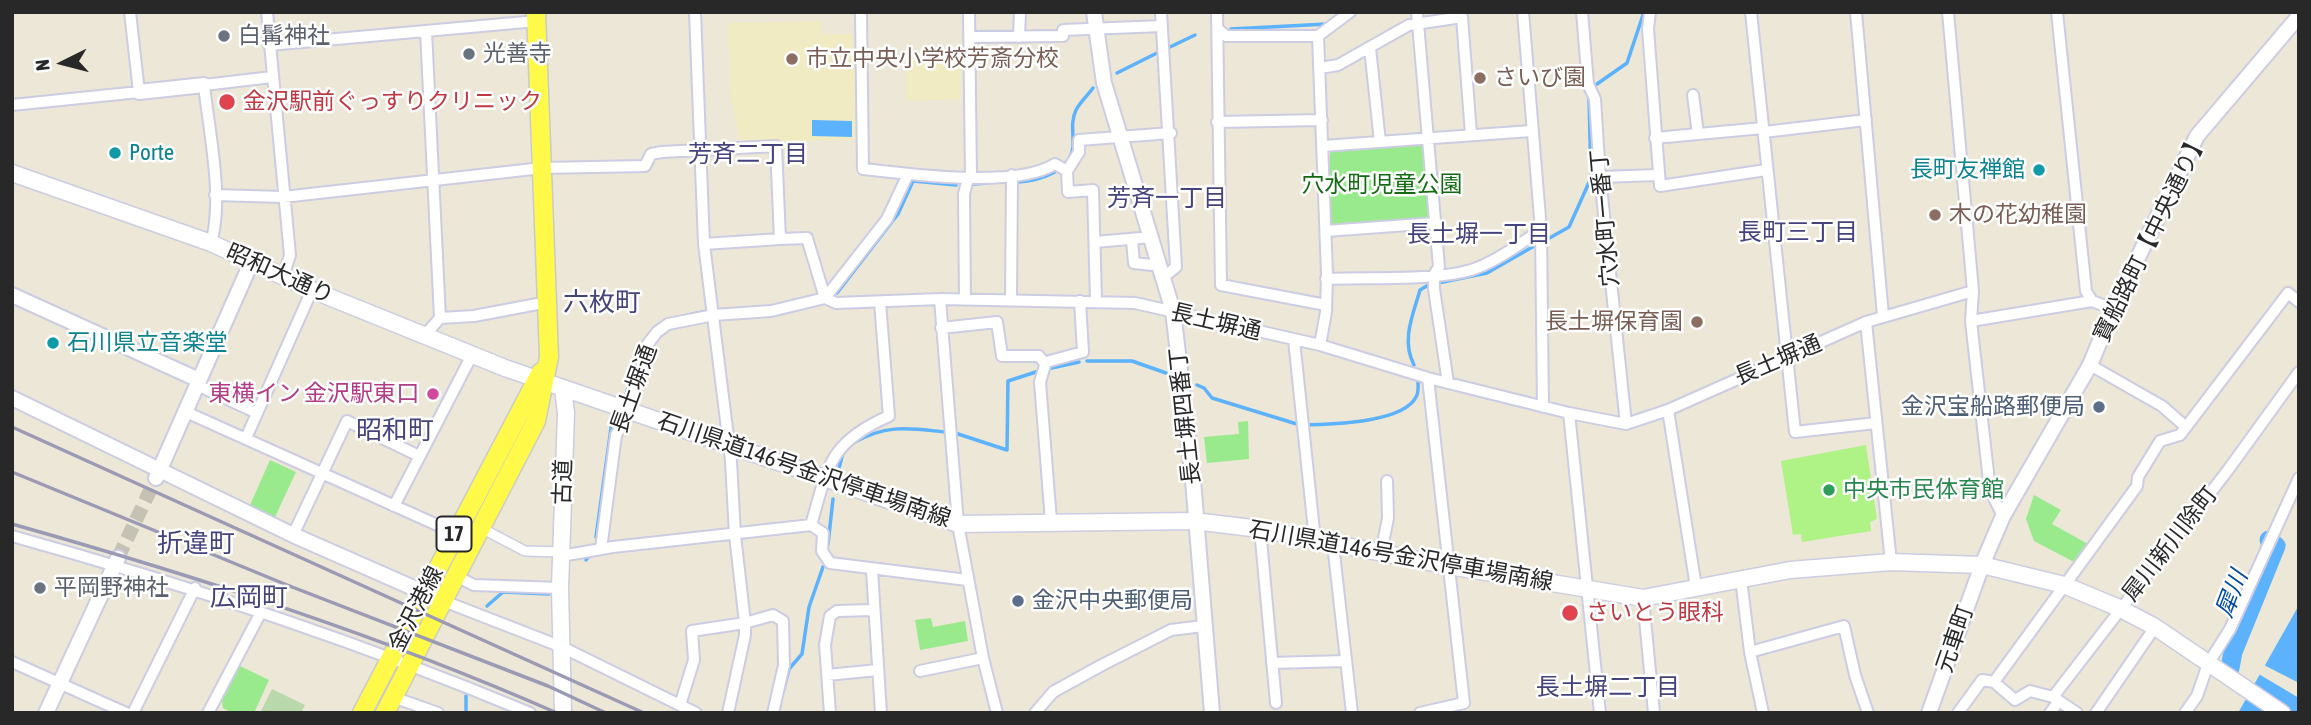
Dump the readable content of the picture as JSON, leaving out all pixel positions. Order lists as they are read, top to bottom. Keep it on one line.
{"streets":{"main road":["昭和大通り","石川県道146号金沢停車場南線","古道","17","金沢港線"],"street":["穴水町一番丁","寶船路町【中央通り】","長土塀通","長土塀四番丁","犀川新川除町","元車町"]},"crossings":[["穴水町一番丁","長土塀通"],["寶船路町【中央通り】","元車町"],["昭和大通り","石川県道146号金沢停車場南線"],["昭和大通り","金沢港線"],["長土塀通","長土塀四番丁"],["長土塀通","石川県道146号金沢停車場南線"],["長土塀四番丁","石川県道146号金沢停車場南線"],["石川県道146号金沢停車場南線","古道"],["石川県道146号金沢停車場南線","犀川新川除町"],["石川県道146号金沢停車場南線","金沢港線"],["石川県道146号金沢停車場南線","元車町"]],"districts":["芳斉二丁目","芳斉一丁目","長町三丁目","長土塀一丁目","六枚町","昭和町","折違町","広岡町","長土塀二丁目"],"water":["犀川"],"parks":["穴水町児童公園"],"places":["白髯神社","光善寺","市立中央小学校芳斎分校","さいび園","金沢駅前ぐっすりクリニック","Porte","長町友禅館","木の花幼稚園","長土塀保育園","石川県立音楽堂","東横イン 金沢駅東口","金沢宝船路郵便局","中央市民体育館","平岡野神社","金沢中央郵便局","さいとう眼科"],"north":"left"}
